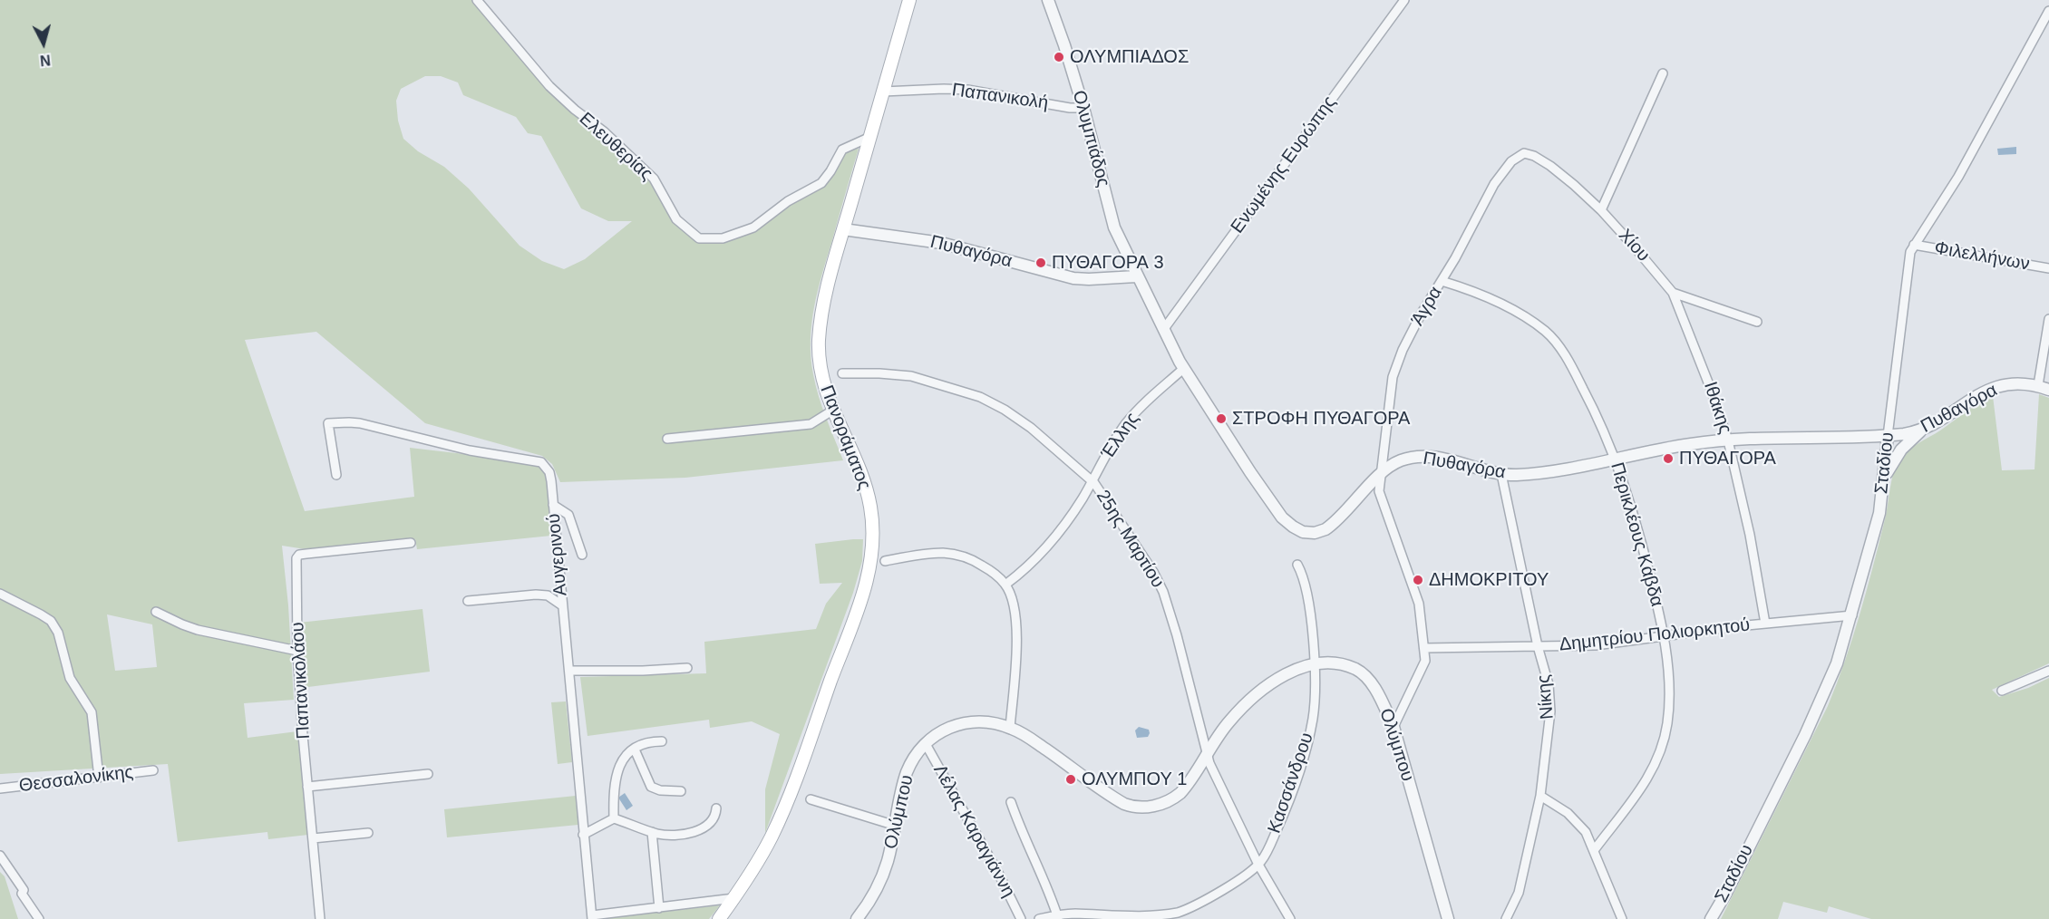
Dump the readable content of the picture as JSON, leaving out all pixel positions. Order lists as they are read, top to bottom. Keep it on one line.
{"streets":{"main road":["Πανοράματος"],"street":["Παπανικολή","Ολυμπιάδος","Ελευθερίας","Ενωμένης Ευρώπης","Χίου","Πυθαγόρα","Φιλελλήνων","Άγρα","Ιθάκης","Έλλης","Σταδίου","Περικλέους Κάβδα","25ης Μαρτίου","Αυγερινού","Δημητρίου Πολιορκητού","Παπανικολάου","Νίκης","Ολύμπου","Θεσσαλονίκης","Κασσάνδρου","Λέλας Καραγιάννη"]},"crossings":[["Παπανικολή","Ολυμπιάδος"],["Παπανικολή","Πανοράματος"],["Ολυμπιάδος","Πυθαγόρα"],["Ελευθερίας","Πανοράματος"],["Ενωμένης Ευρώπης","Πυθαγόρα"],["Χίου","Άγρα"],["Χίου","Ιθάκης"],["Πυθαγόρα","Άγρα"],["Πυθαγόρα","Ιθάκης"],["Πυθαγόρα","Έλλης"],["Πυθαγόρα","Πανοράματος"],["Πυθαγόρα","Σταδίου"],["Πυθαγόρα","Περικλέους Κάβδα"],["Πυθαγόρα","Νίκης"],["Φιλελλήνων","Σταδίου"],["Άγρα","Περικλέους Κάβδα"],["Άγρα","Δημητρίου Πολιορκητού"],["Άγρα","Ολύμπου"],["Ιθάκης","Δημητρίου Πολιορκητού"],["Έλλης","25ης Μαρτίου"],["Σταδίου","Δημητρίου Πολιορκητού"],["Περικλέους Κάβδα","Δημητρίου Πολιορκητού"],["25ης Μαρτίου","Ολύμπου"],["25ης Μαρτίου","Κασσάνδρου"],["Δημητρίου Πολιορκητού","Νίκης"],["Ολύμπου","Κασσάνδρου"],["Ολύμπου","Λέλας Καραγιάννη"]],"places":["ΟΛΥΜΠΙΑΔΟΣ","ΠΥΘΑΓΟΡΑ 3","ΣΤΡΟΦΗ ΠΥΘΑΓΟΡΑ","ΠΥΘΑΓΟΡΑ","ΔΗΜΟΚΡΙΤΟΥ","ΟΛΥΜΠΟΥ 1"],"north":"bottom"}
